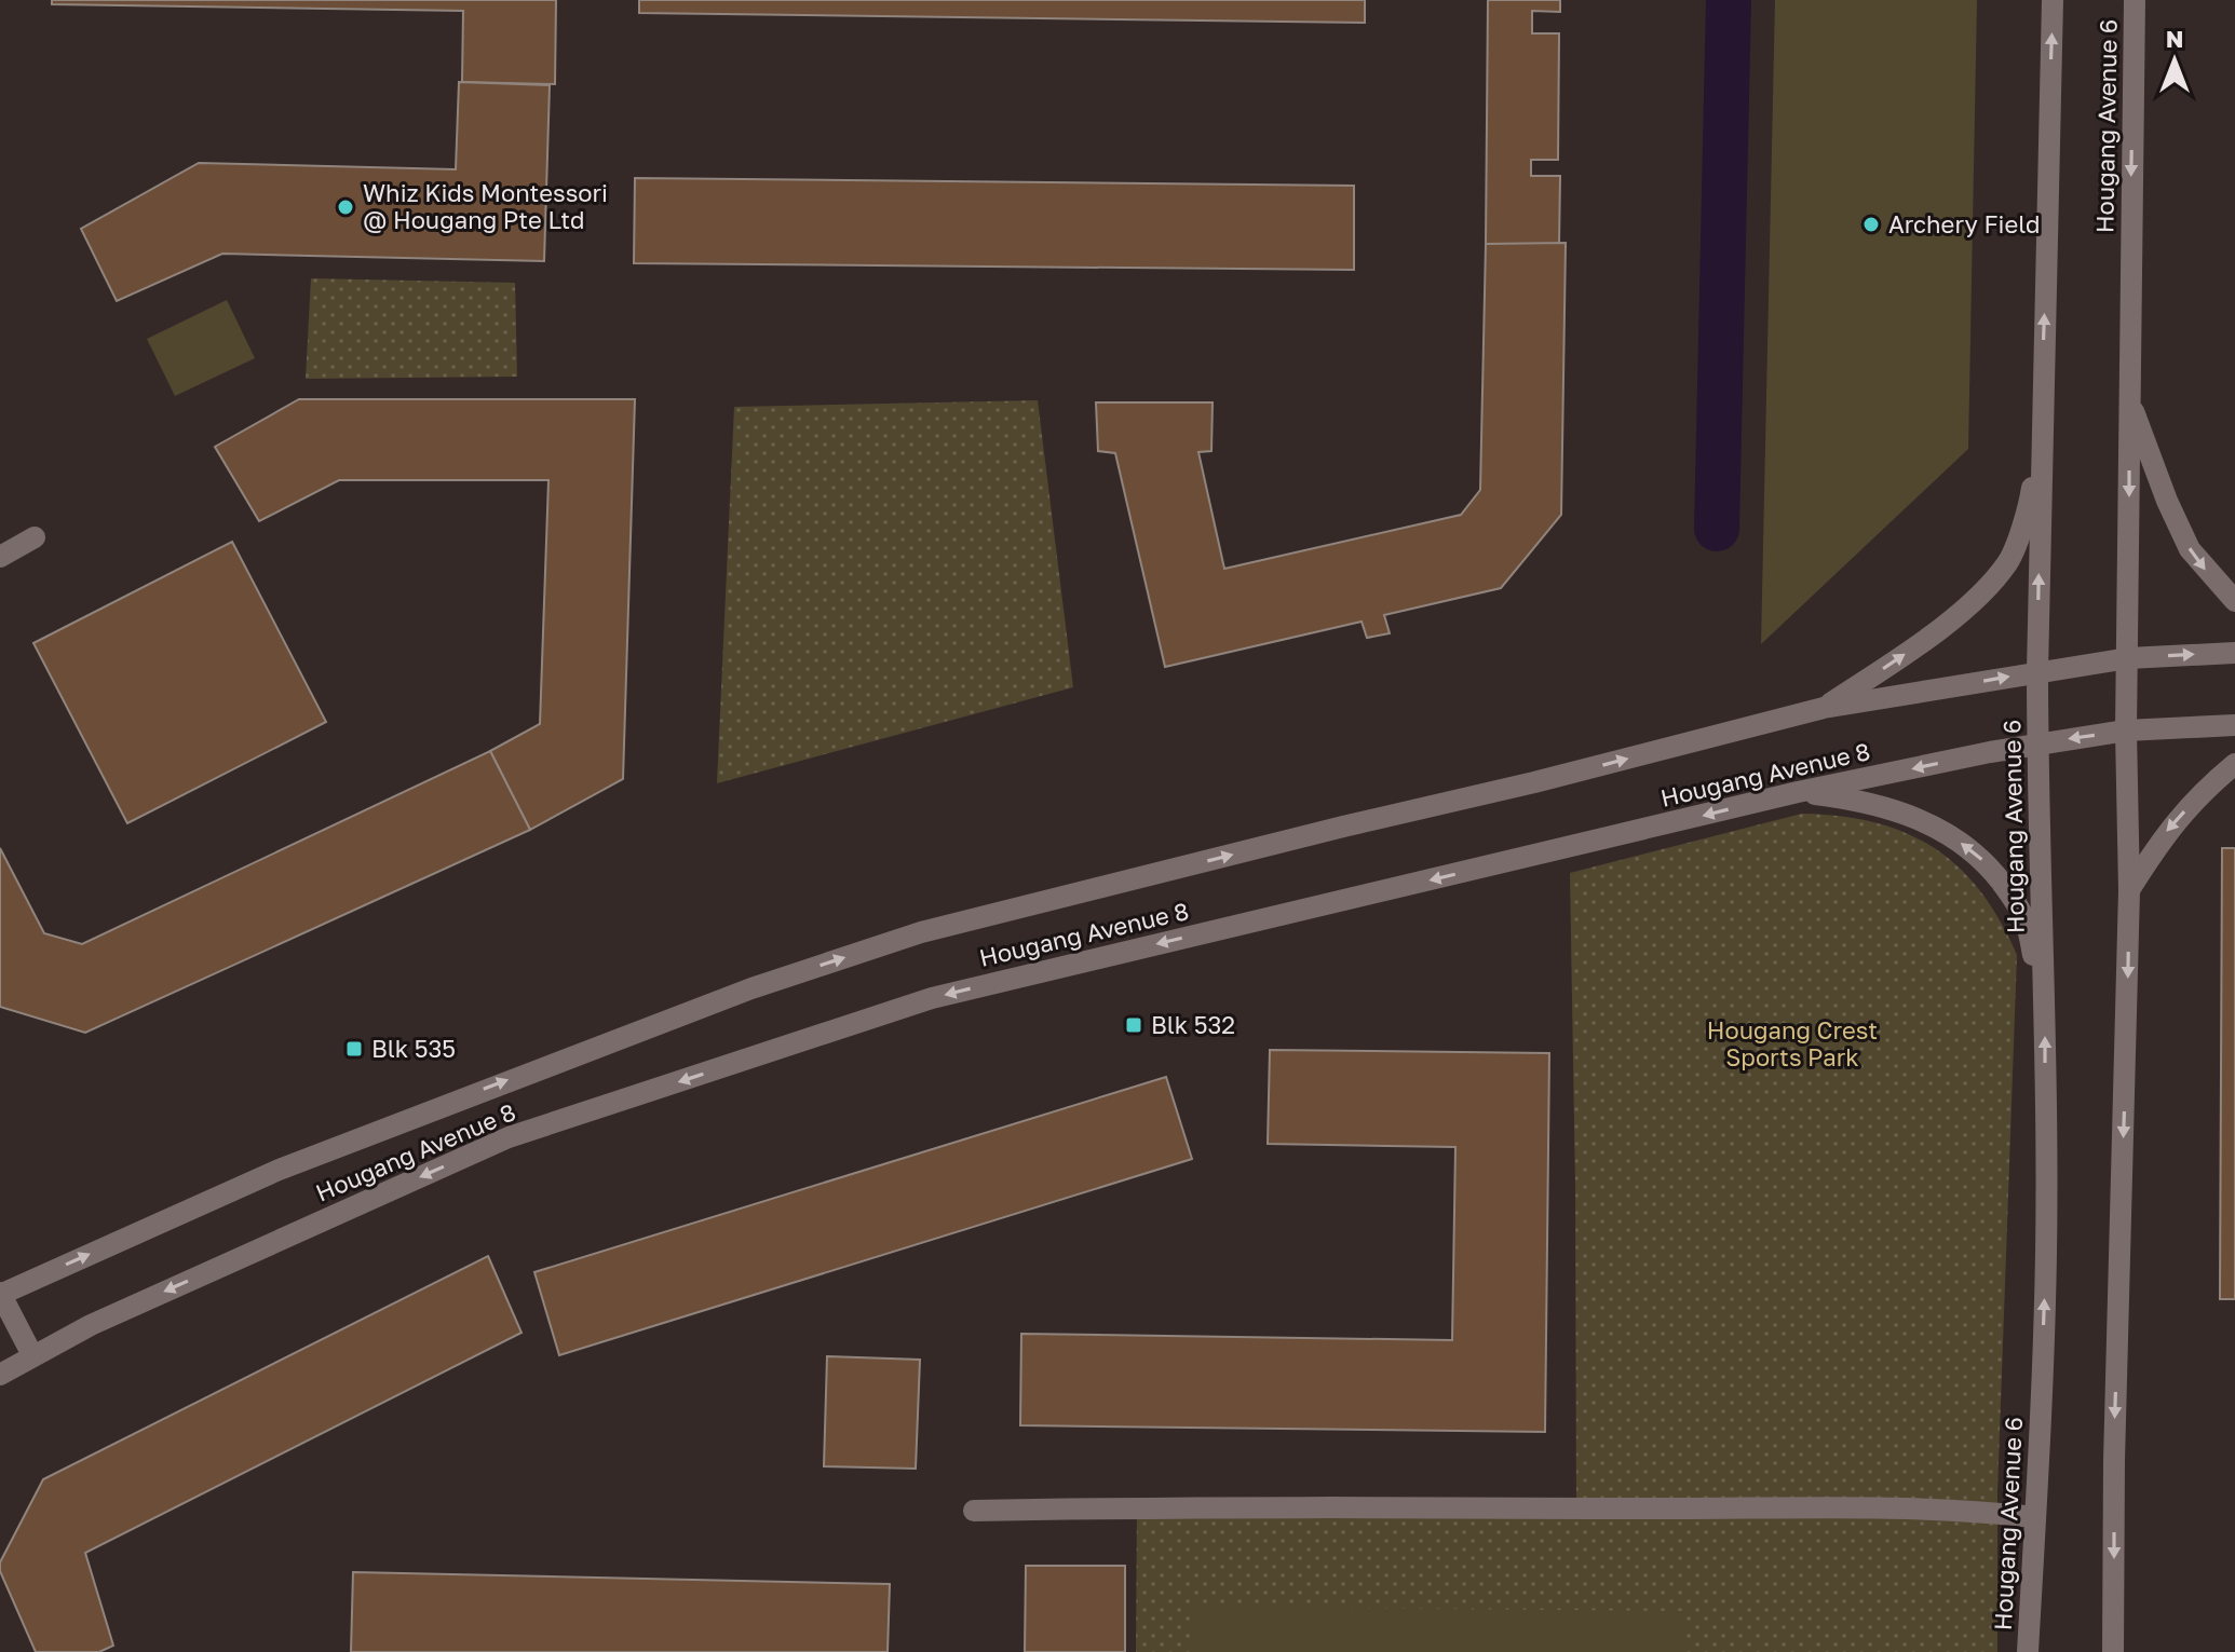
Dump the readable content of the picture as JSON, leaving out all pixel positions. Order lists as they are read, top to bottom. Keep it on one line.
{"streets":{"main road":["Hougang Avenue 6","Hougang Avenue 8"]},"crossings":[["Hougang Avenue 6","Hougang Avenue 8"]],"parks":["Hougang Crest Sports Park"],"places":{"other":["Whiz Kids Montessori @ Hougang Pte Ltd","Archery Field"],"transit":["Blk 532","Blk 535"]},"north":"top"}
